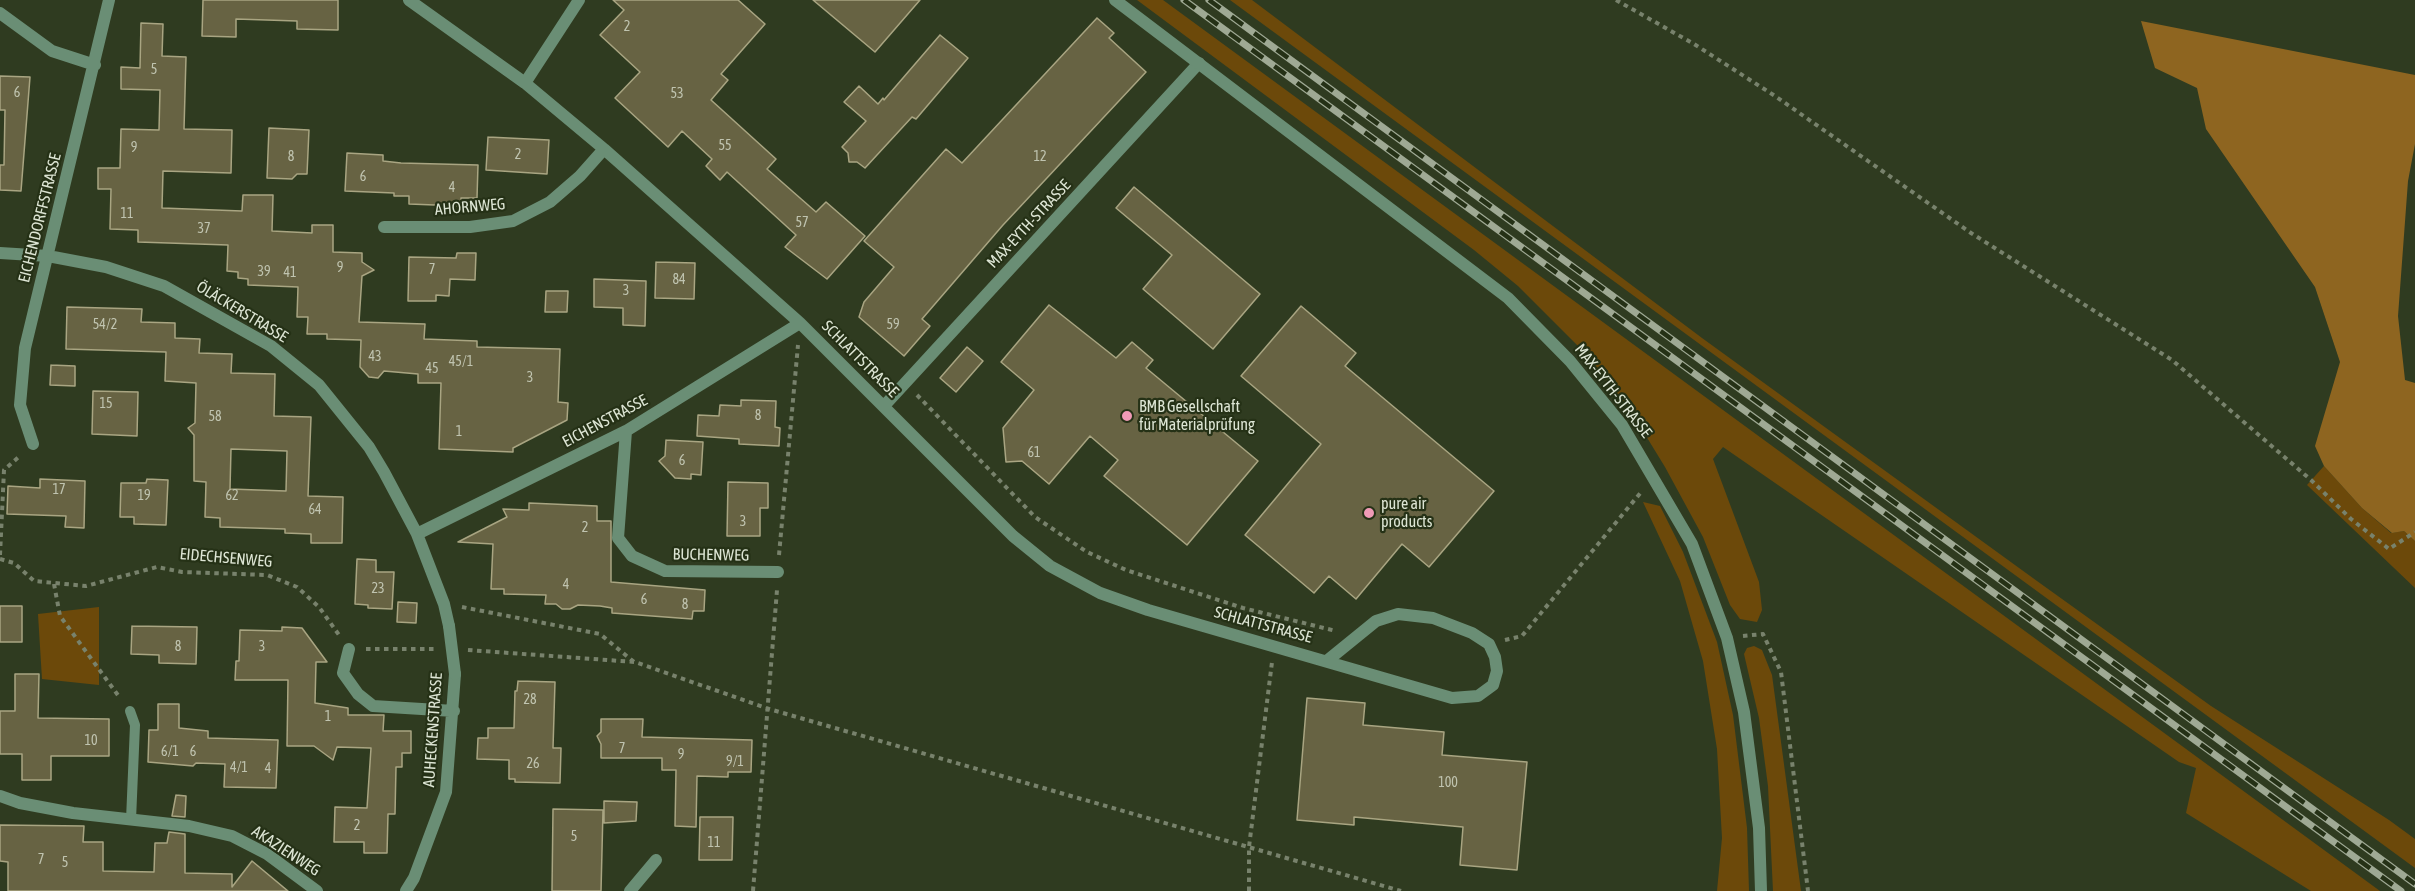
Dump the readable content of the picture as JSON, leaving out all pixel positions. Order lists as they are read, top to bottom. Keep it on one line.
{"streets":{"street":["AHORNWEG","EICHENDORFFSTRASSE","MAX-EYTH-STRASSE","ÖLÄCKERSTRASSE","SCHLATTSTRASSE","EICHENSTRASSE","BUCHENWEG","AUHECKENSTRASSE","AKAZIENWEG"],"path":["EIDECHSENWEG"]},"crossings":[["AHORNWEG","SCHLATTSTRASSE"],["EICHENDORFFSTRASSE","ÖLÄCKERSTRASSE"],["MAX-EYTH-STRASSE","SCHLATTSTRASSE"],["ÖLÄCKERSTRASSE","EICHENSTRASSE"],["ÖLÄCKERSTRASSE","AUHECKENSTRASSE"],["SCHLATTSTRASSE","EICHENSTRASSE"],["EICHENSTRASSE","BUCHENWEG"],["EICHENSTRASSE","AUHECKENSTRASSE"]],"places":["BMB Gesellschaft für Materialprüfung","pure air products"],"house_numbers":["2","5","6","53","55","9","2","8","12","6","4","11","57","37","9","7","39","41","84","3","54/2","59","43","45/1","45","3","15","8","58","1","61","6","17","19","62","64","3","2","4","23","6","8","8","3","28","1","10","7","6/1","6","9","9/1","26","4/1","4","100","2","5","11","7","5"]}
